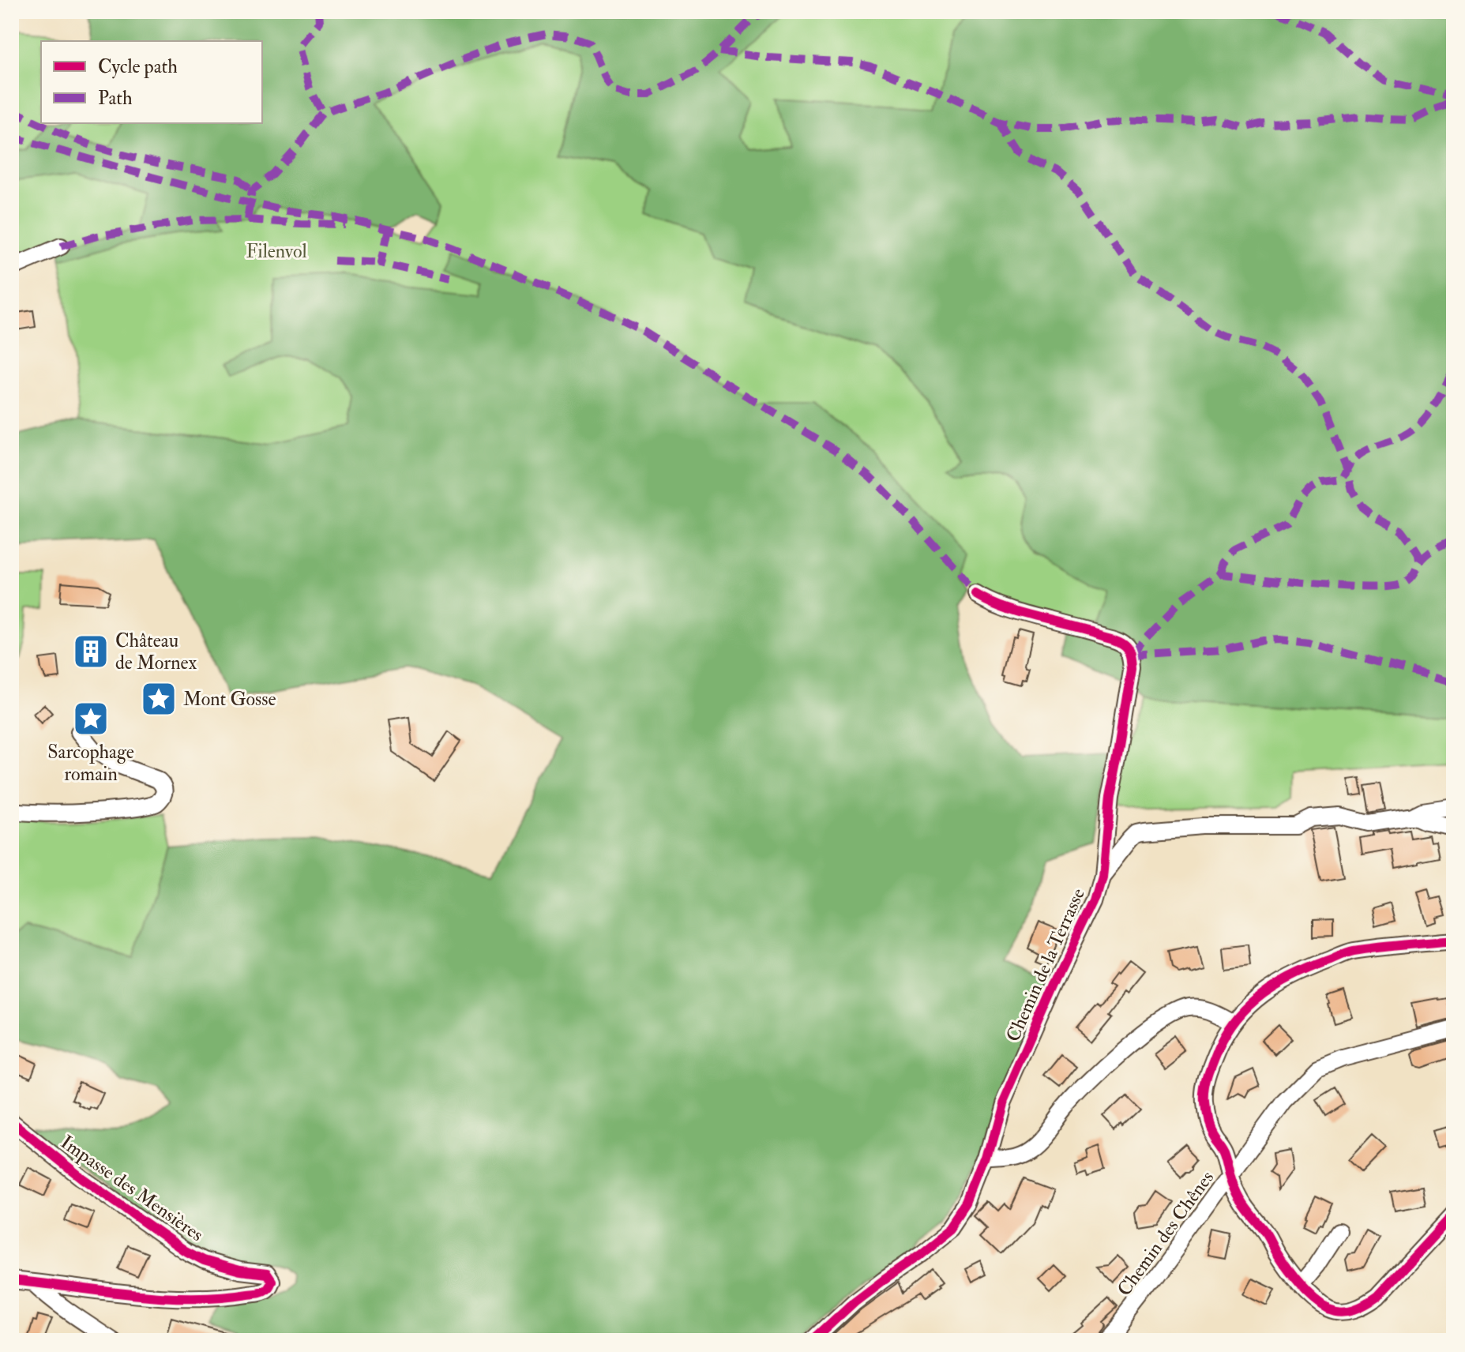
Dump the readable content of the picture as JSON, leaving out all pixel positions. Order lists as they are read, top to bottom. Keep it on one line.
{"streets":{"street":["Chemin de la Terrasse","Impasse des Mensières","Chemin des Chênes"]},"parks":["Filenvol"],"places":{"building":["Château de Mornex"],"place":["Mont Gosse","Sarcophage romain"]},"legend":["Cycle path","Path"]}
